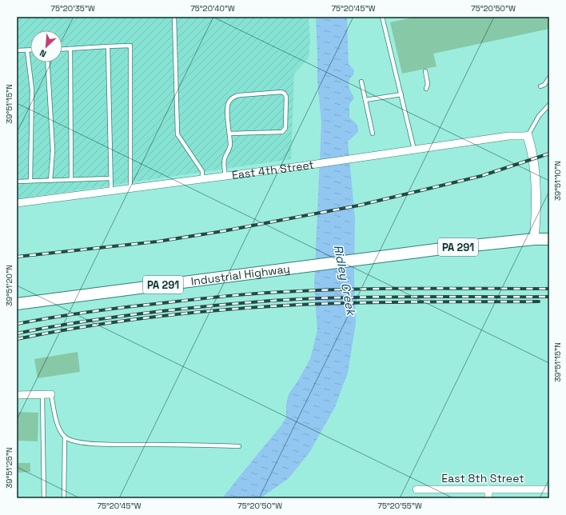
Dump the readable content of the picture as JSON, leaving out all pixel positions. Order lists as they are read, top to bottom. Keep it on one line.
{"streets":{"main road":["PA 291","Industrial Highway"],"street":["East 4th Street","East 8th Street"]},"crossings":[["PA 291","Industrial Highway"]],"water":["Ridley Creek"],"north":"bottom left","coordinates":["75°20'35\"W","75°20'40\"W","75°20'45\"W","75°20'50\"W","39°51'15\"N","39°51'10\"N","39°51'20\"N","39°51'25\"N","75°20'55\"W"]}
